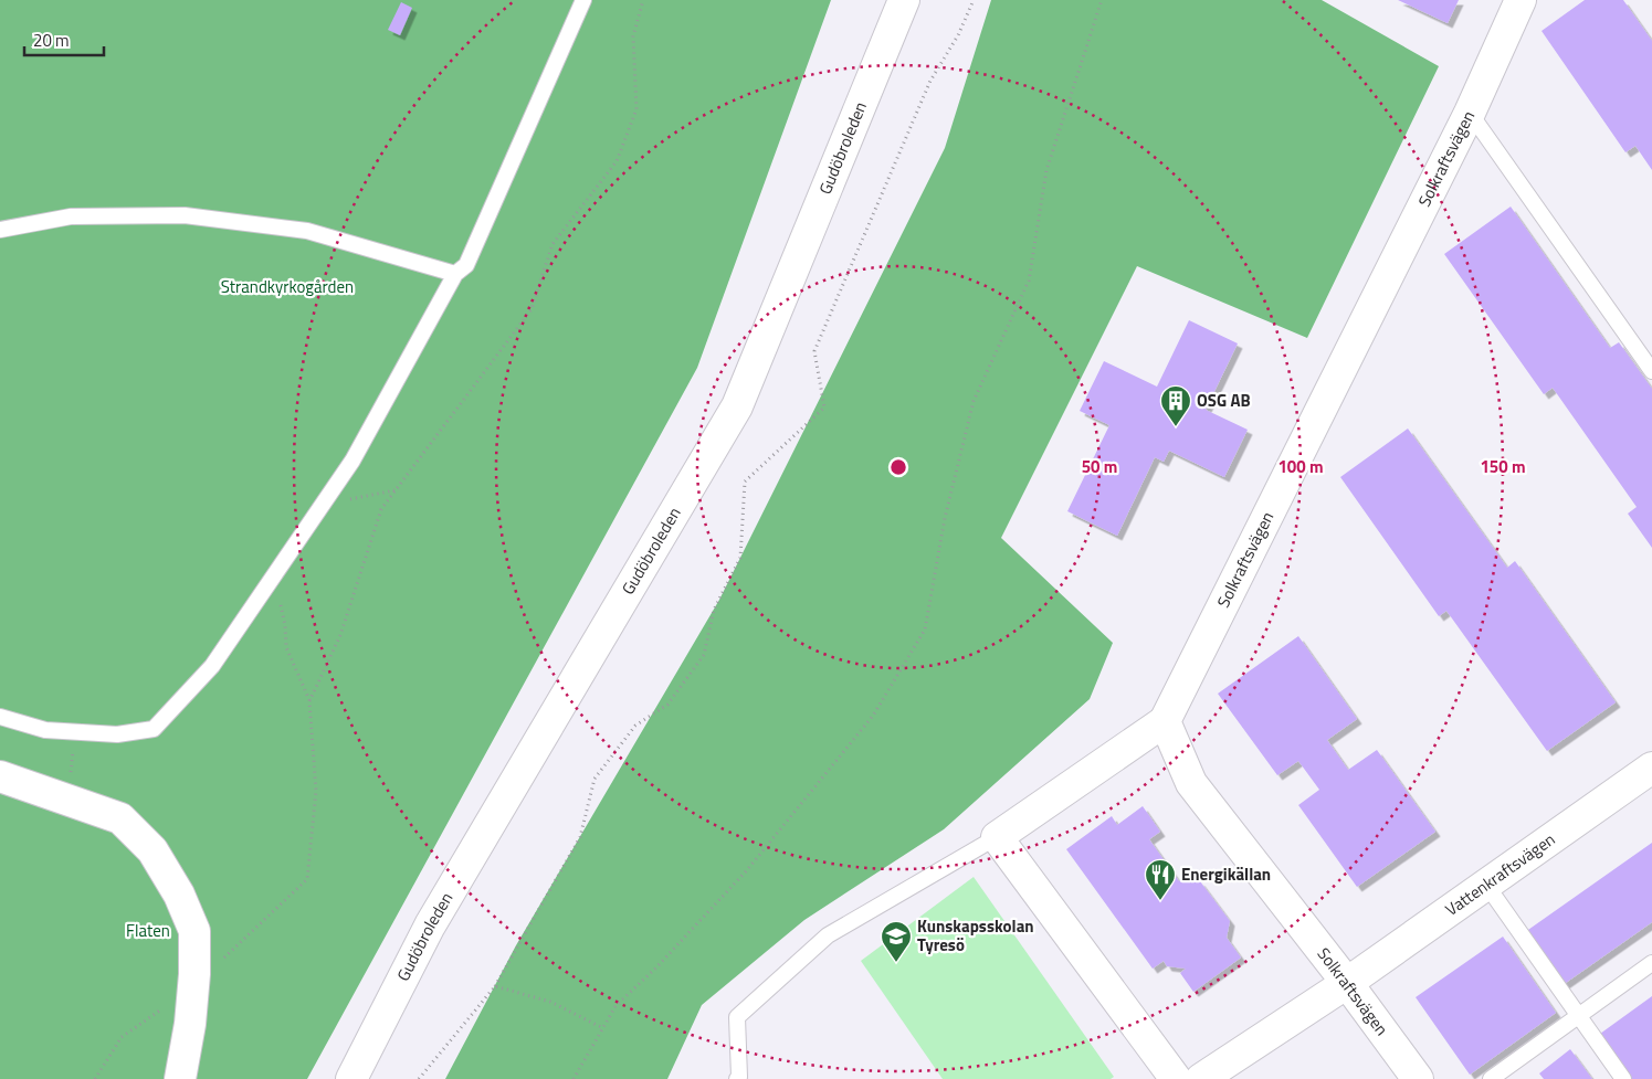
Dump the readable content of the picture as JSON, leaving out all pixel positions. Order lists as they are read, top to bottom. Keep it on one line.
{"streets":{"street":["Gudöbroleden","Solkraftsvägen","Vattenkraftsvägen"]},"crossings":[["Solkraftsvägen","Vattenkraftsvägen"]],"parks":["Strandkyrkogården","Flaten"],"places":{"building":["OSG AB"],"restaurant":["Energikällan"],"school or university":["Kunskapsskolan Tyresö"]},"scale_bar":"20 m","rings":["50 m","100 m","150 m"]}
